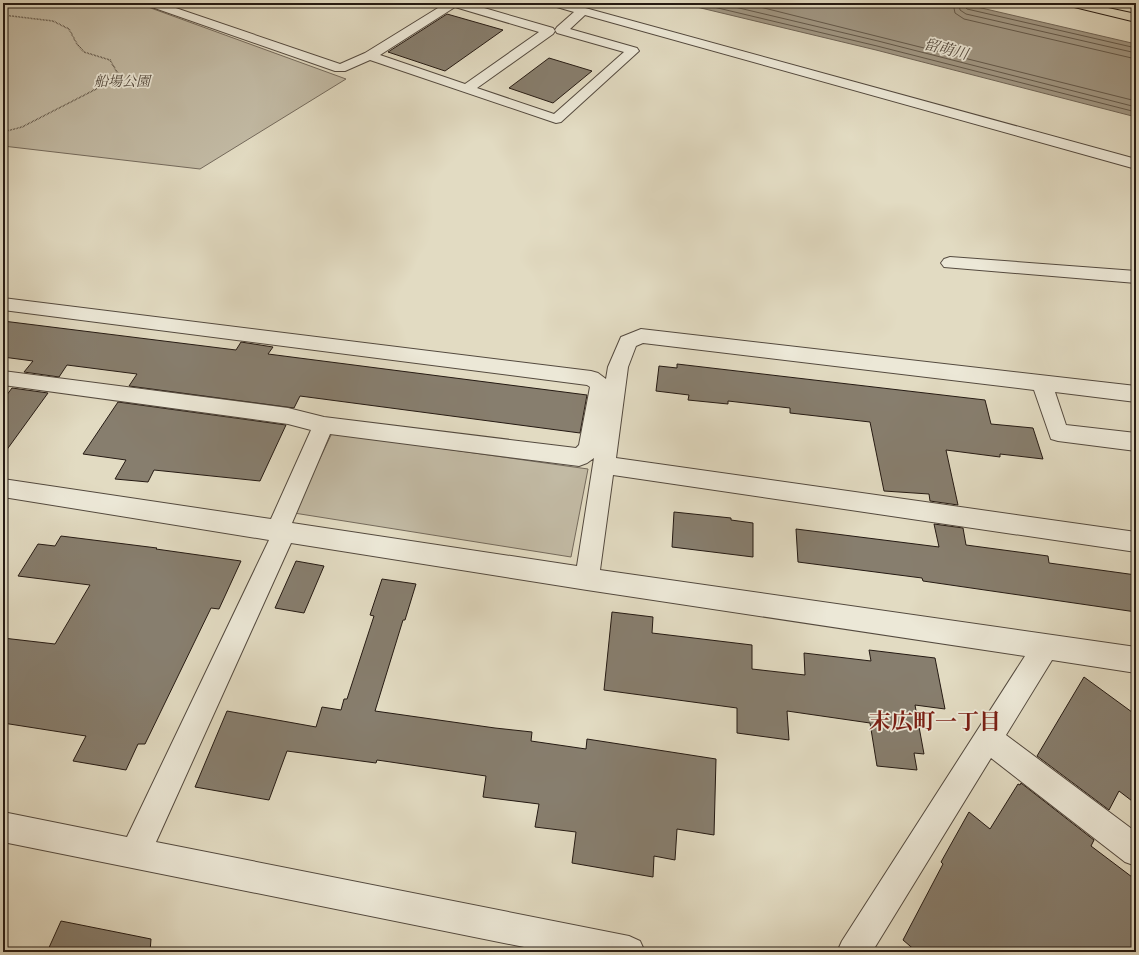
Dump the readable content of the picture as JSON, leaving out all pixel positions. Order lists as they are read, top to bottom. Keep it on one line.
{"districts":["末広町一丁目"],"water":["留萌川"],"parks":["船場公園"]}
